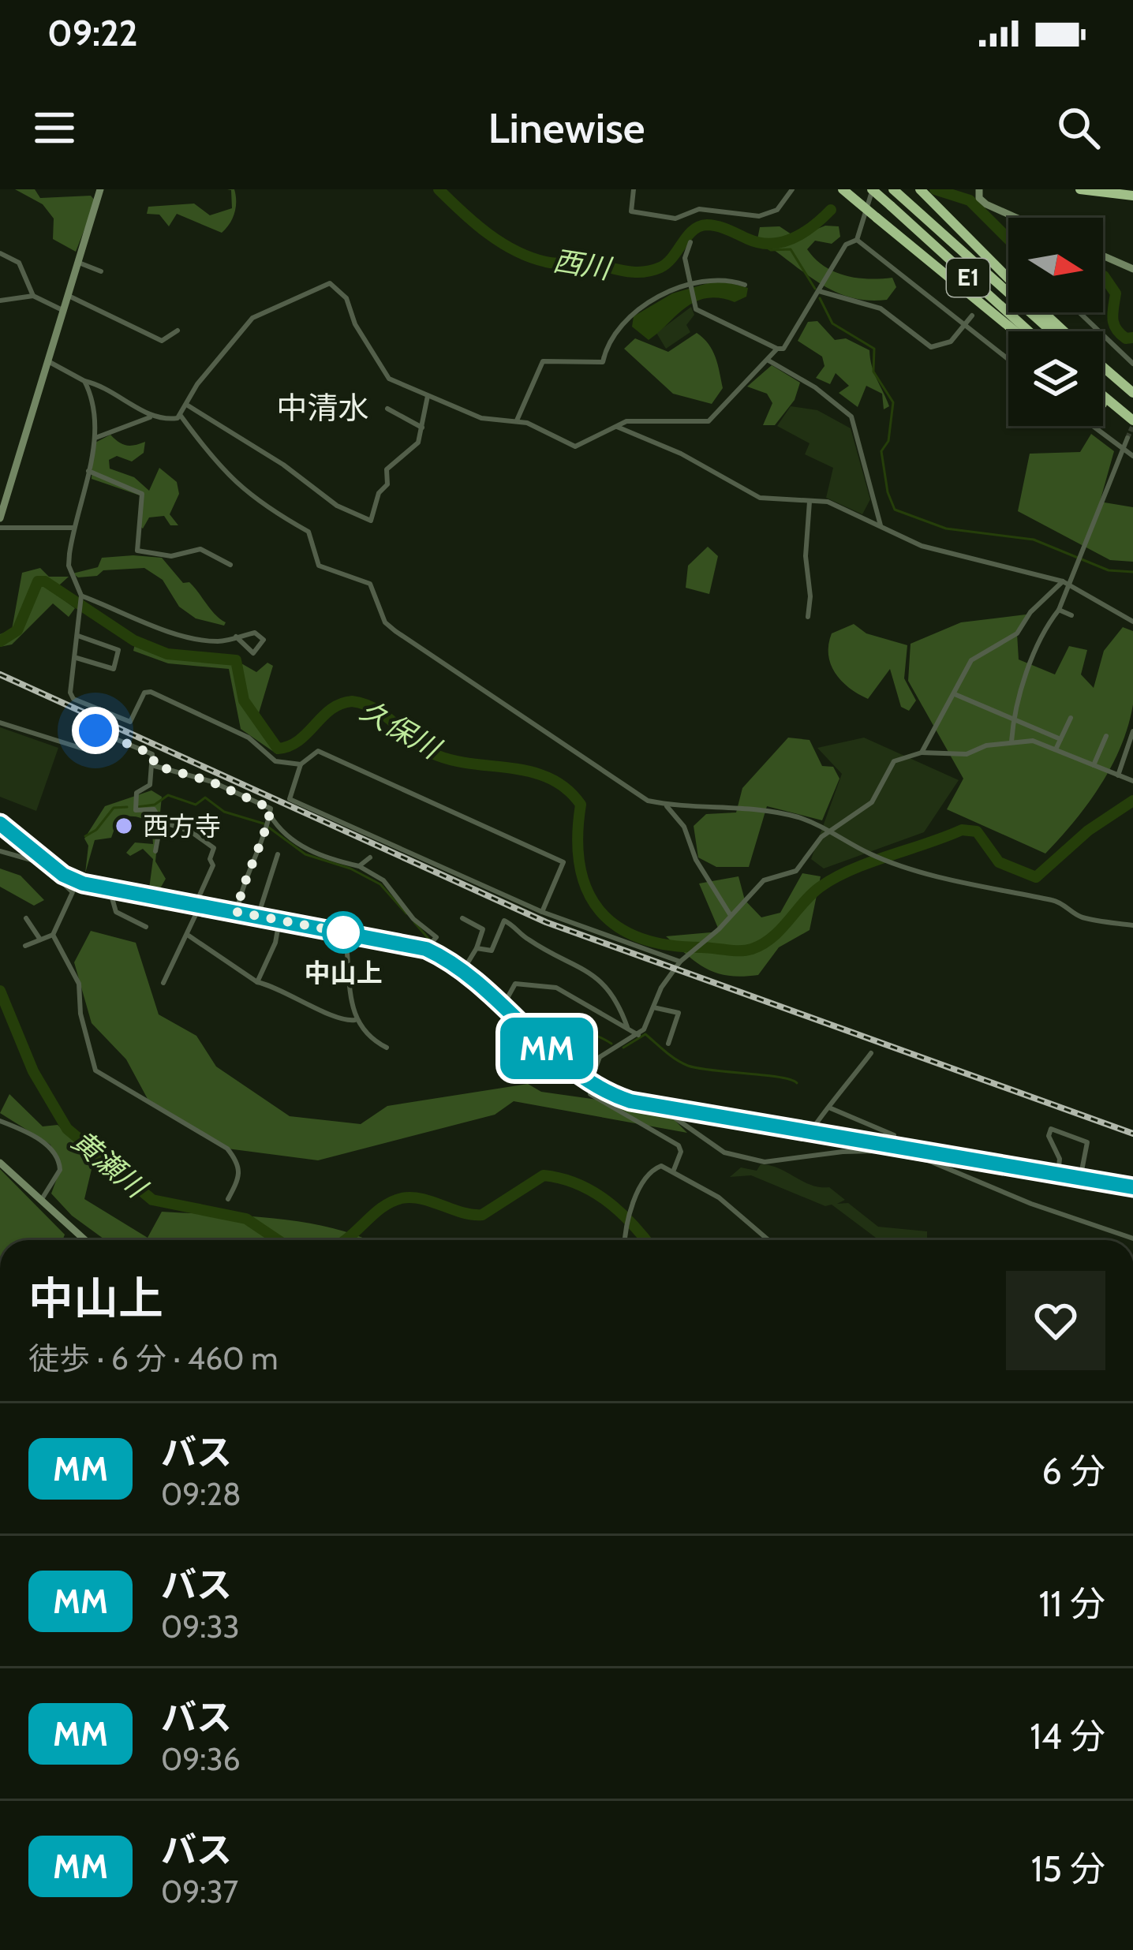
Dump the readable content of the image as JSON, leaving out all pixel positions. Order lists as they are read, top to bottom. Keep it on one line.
{"streets":{"highway":["E1"]},"districts":["中清水"],"water":["西川","久保川","黄瀬川"],"places":["西方寺","中山上"],"lines":["bus line MM"],"north":"right","page":{"status":"09:22","header":"Linewise","on_map":"MM","heading":["中山上","徒歩 · 6 分 · 460 m"],"list":[{"mark":"MM","name":"バス","note":"09:28","value":"6 分"},{"mark":"MM","name":"バス","note":"09:33","value":"11 分"},{"mark":"MM","name":"バス","note":"09:36","value":"14 分"},{"mark":"MM","name":"バス","note":"09:37","value":"15 分"}]}}
